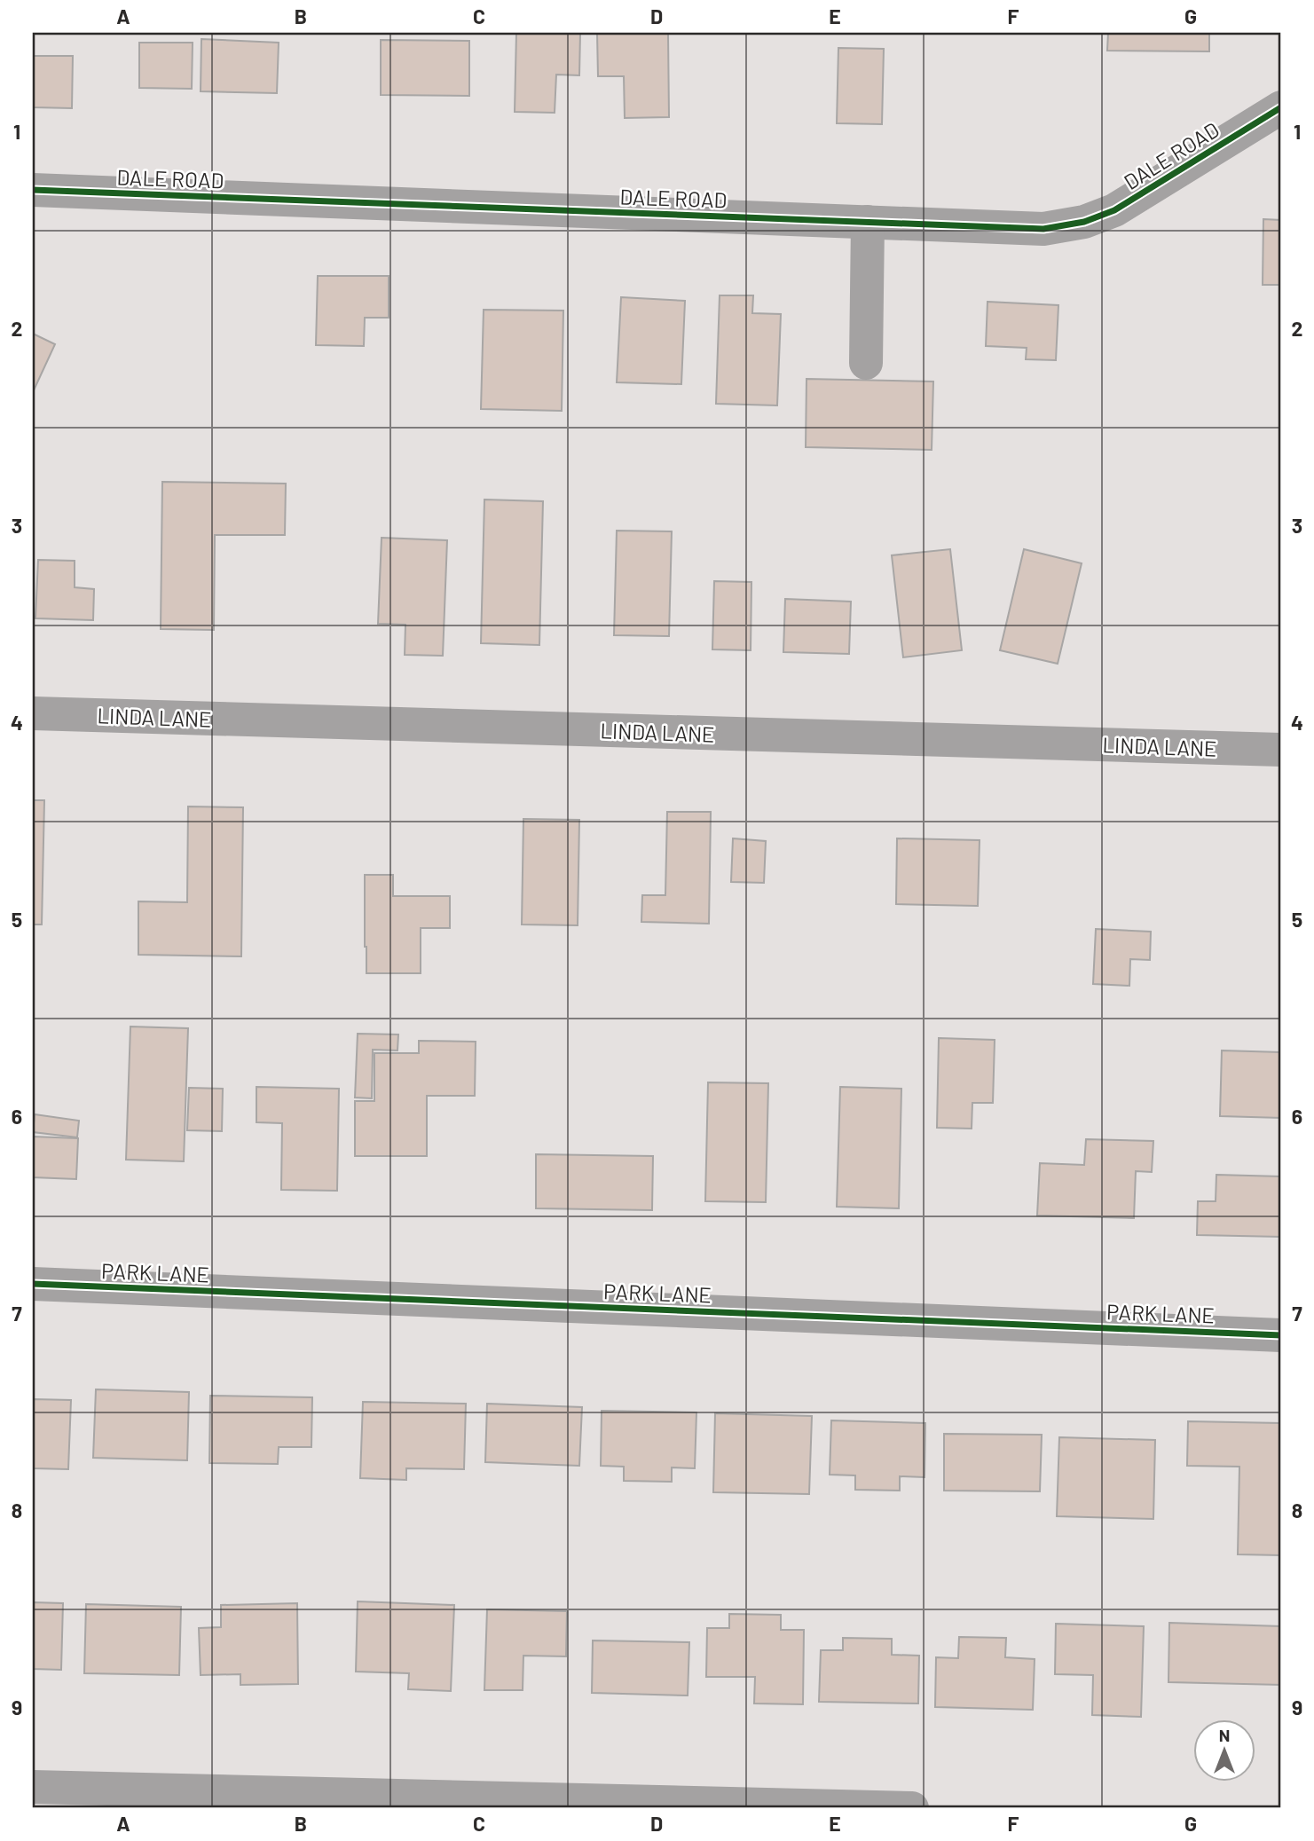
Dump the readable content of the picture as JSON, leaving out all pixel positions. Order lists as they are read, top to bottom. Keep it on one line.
{"streets":{"street":["DALE ROAD","LINDA LANE","PARK LANE"]},"north":"top","grid":{"columns":["A","B","C","D","E","F","G"],"rows":["1","2","3","4","5","6","7","8","9"]}}
